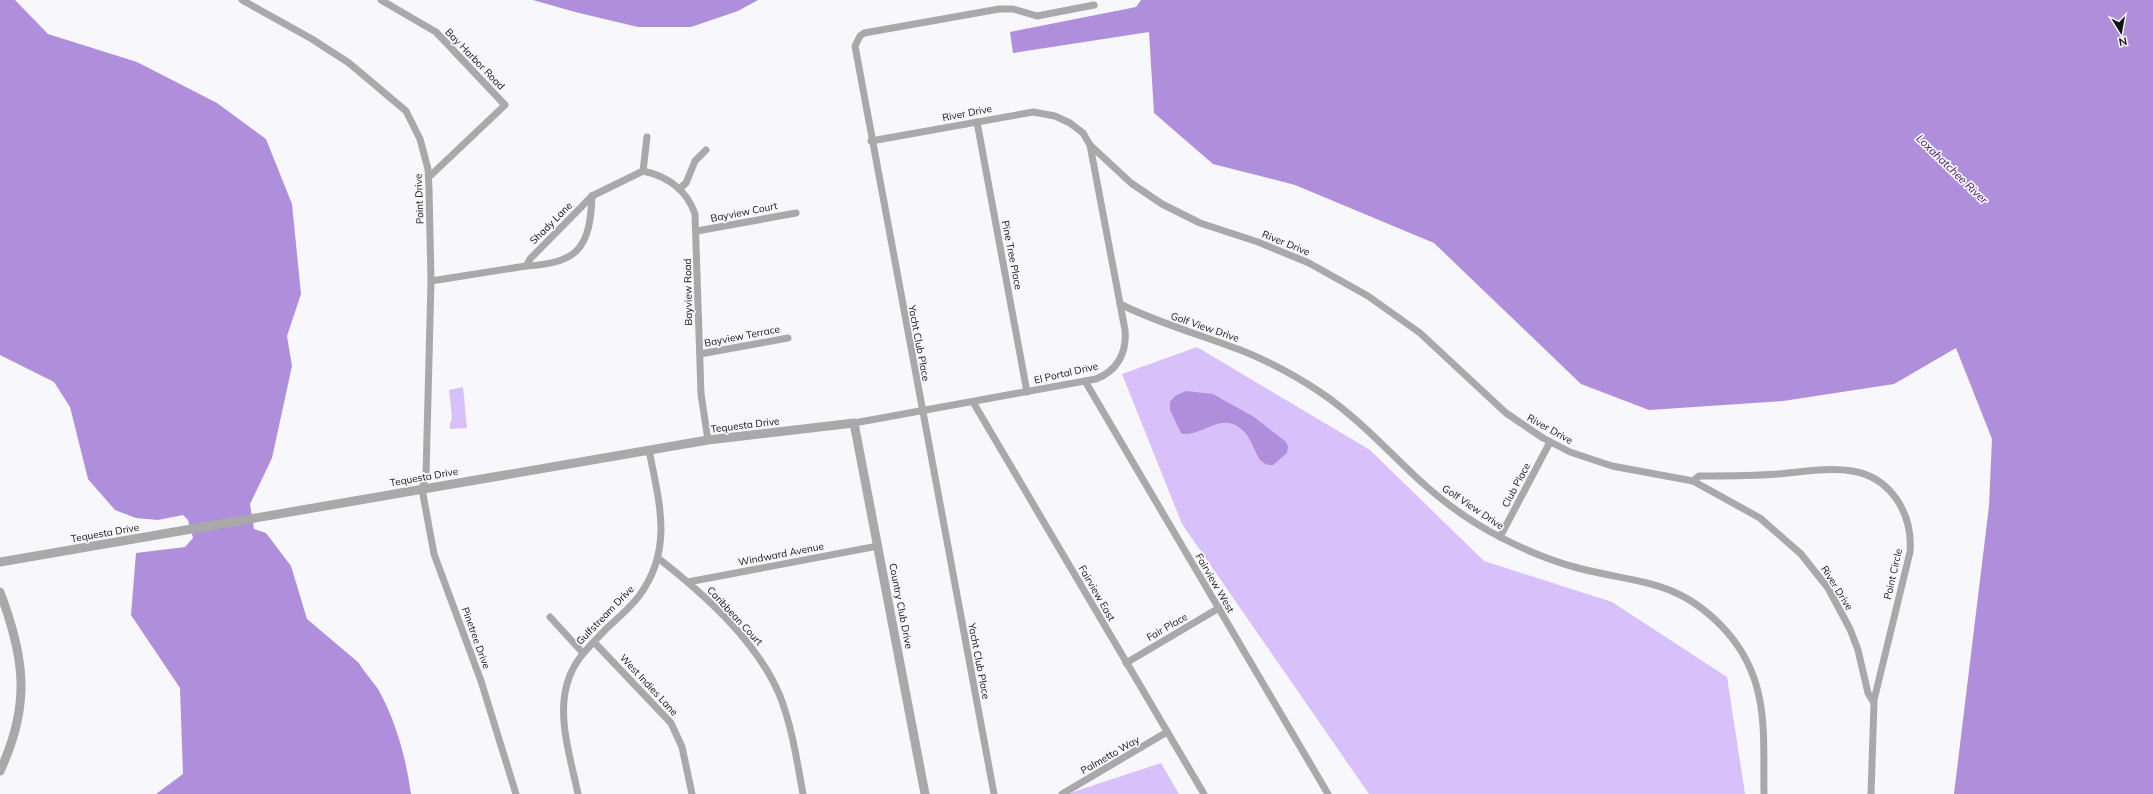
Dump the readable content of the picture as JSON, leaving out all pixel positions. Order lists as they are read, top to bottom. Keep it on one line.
{"streets":{"street":["Bay Harbor Road","River Drive","Point Drive","Bayview Court","Shady Lane","Pine Tree Place","Bayview Road","Golf View Drive","Bayview Terrace","Yacht Club Place","El Portal Drive","Tequesta Drive","Club Place","Windward Avenue","Point Circle","Fairview West","Fairview East","Country Club Drive","Gulfstream Drive","Caribbean Court","Fair Place","Pinetree Drive","West Indies Lane","Palmetto Way"]},"crossings":[["Bay Harbor Road","Point Drive"],["River Drive","Pine Tree Place"],["River Drive","Yacht Club Place"],["River Drive","El Portal Drive"],["River Drive","Club Place"],["River Drive","Point Circle"],["Point Drive","Tequesta Drive"],["Point Drive","Pinetree Drive"],["Bayview Court","Bayview Road"],["Shady Lane","Bayview Road"],["Pine Tree Place","El Portal Drive"],["Bayview Road","Bayview Terrace"],["Bayview Road","Tequesta Drive"],["Golf View Drive","El Portal Drive"],["Golf View Drive","Club Place"],["Yacht Club Place","El Portal Drive"],["El Portal Drive","Tequesta Drive"],["El Portal Drive","Fairview West"],["El Portal Drive","Fairview East"],["El Portal Drive","Country Club Drive"],["Tequesta Drive","Country Club Drive"],["Tequesta Drive","Gulfstream Drive"],["Tequesta Drive","Pinetree Drive"],["Windward Avenue","Country Club Drive"],["Windward Avenue","Caribbean Court"],["Fairview West","Fair Place"],["Fairview East","Fair Place"],["Fairview East","Palmetto Way"],["Gulfstream Drive","Caribbean Court"],["Gulfstream Drive","West Indies Lane"]],"water":["Loxahatchee River"],"north":"bottom"}
